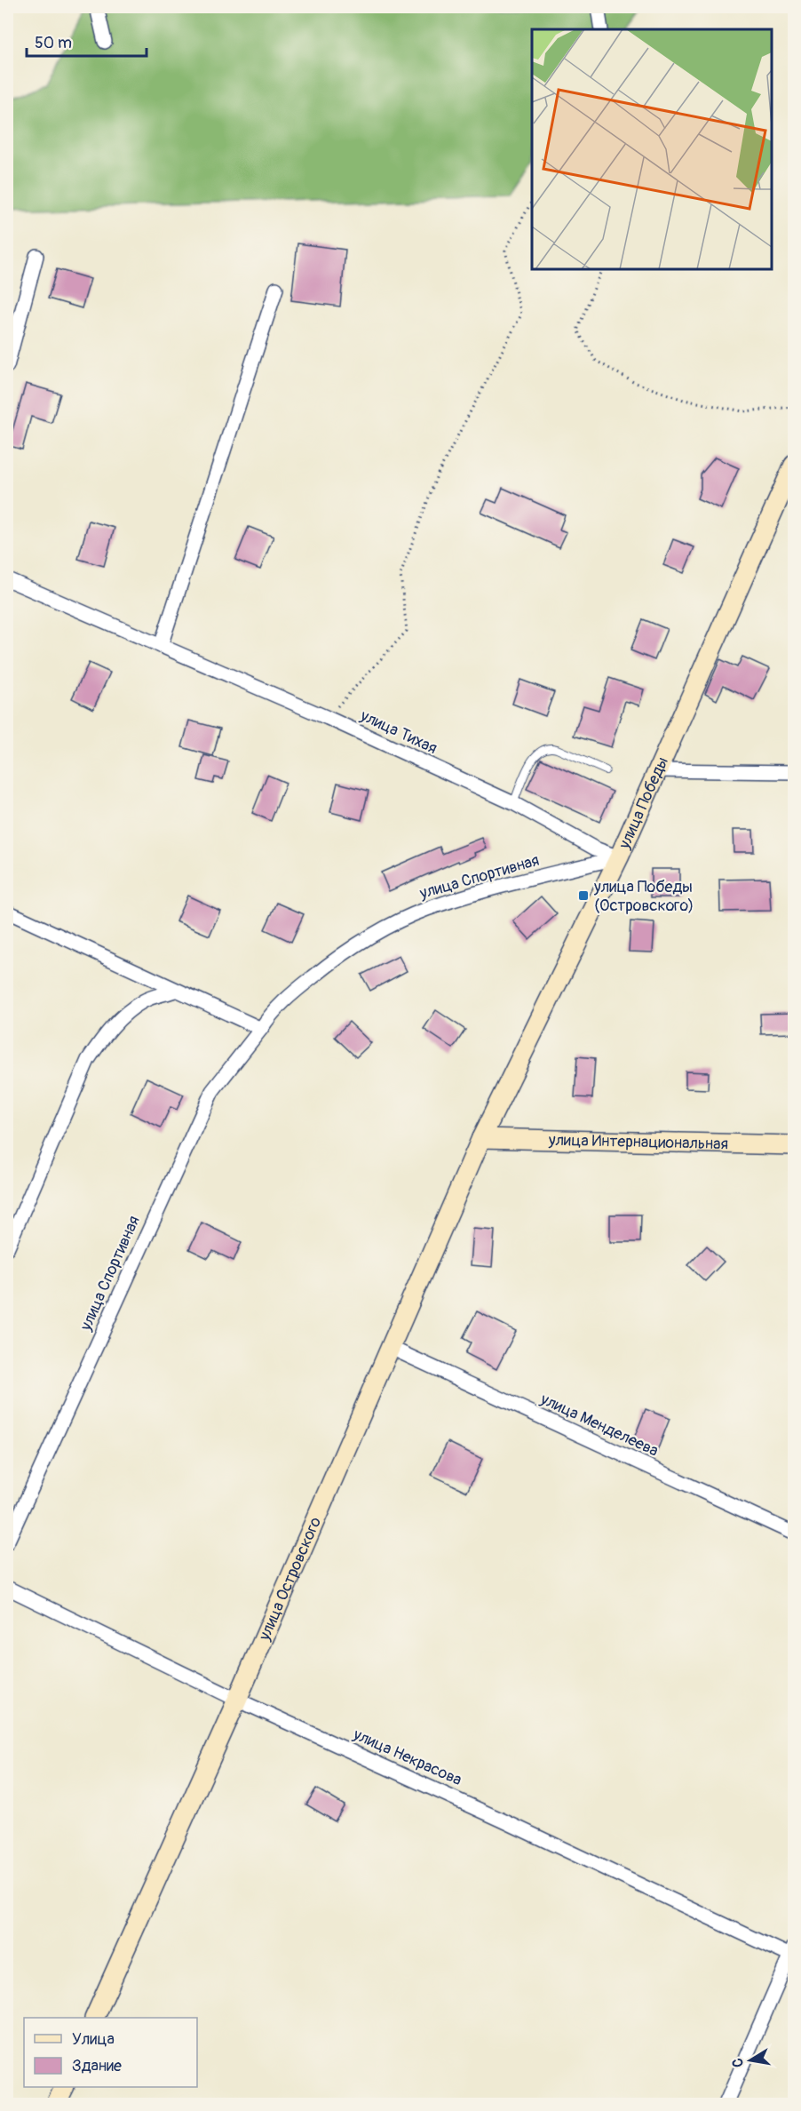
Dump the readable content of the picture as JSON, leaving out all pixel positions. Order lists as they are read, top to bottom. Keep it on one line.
{"streets":{"main road":["улица Победы","улица Интернациональная","улица Островского"],"street":["улица Тихая","улица Спортивная","улица Менделеева","улица Некрасова"]},"crossings":[["улица Тихая","улица Победы"],["улица Тихая","улица Спортивная"],["улица Победы","улица Спортивная"],["улица Победы","улица Интернациональная"],["улица Победы","улица Островского"],["улица Интернациональная","улица Островского"],["улица Менделеева","улица Островского"],["улица Островского","улица Некрасова"]],"places":{"transit":["улица Победы (Островского)"]},"legend":["Улица","Здание"],"scale_bar":"50 m","north":"left"}
